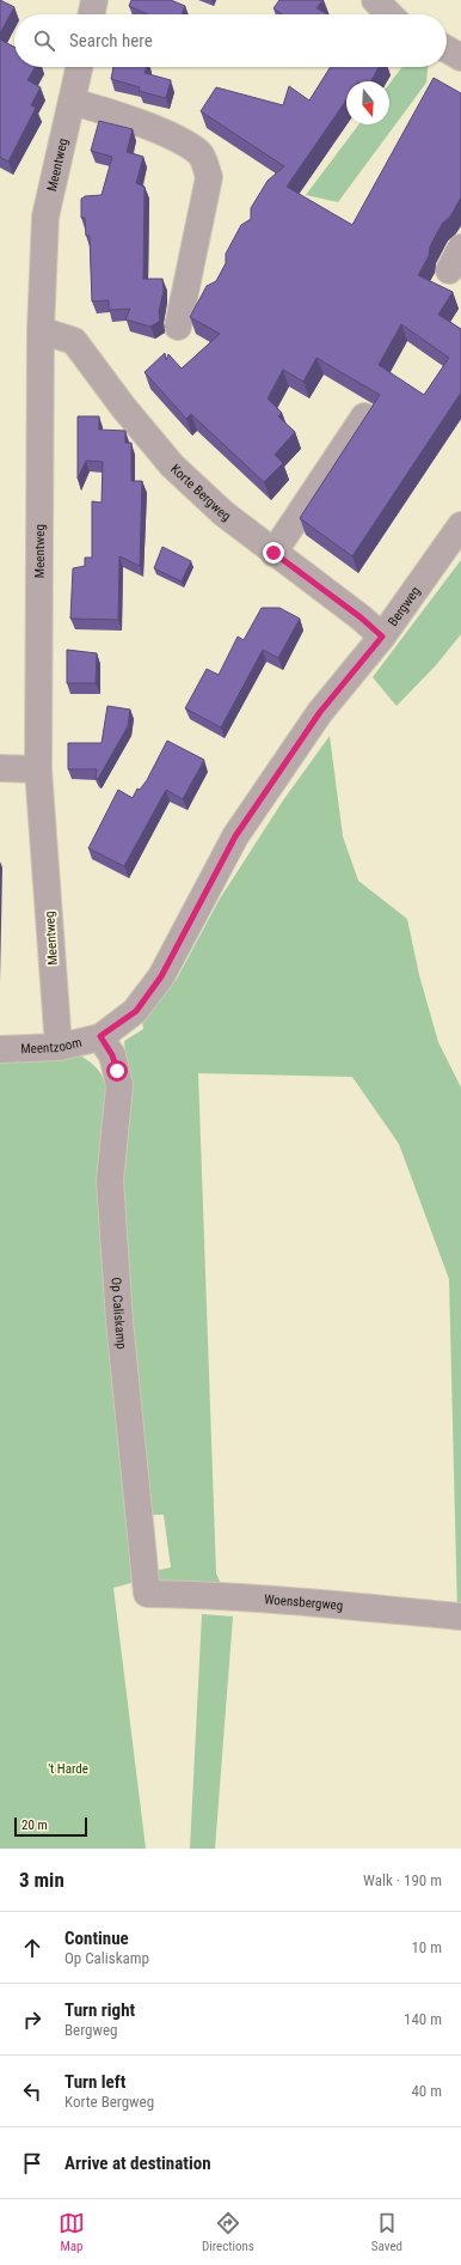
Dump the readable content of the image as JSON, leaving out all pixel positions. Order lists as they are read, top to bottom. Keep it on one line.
{"streets":{"street":["Meentweg","Korte Bergweg","Bergweg","Meentzoom","Op Caliskamp","Woensbergweg"]},"crossings":[["Meentweg","Korte Bergweg"],["Meentweg","Meentzoom"],["Korte Bergweg","Bergweg"],["Bergweg","Meentzoom"],["Bergweg","Op Caliskamp"],["Meentzoom","Op Caliskamp"],["Op Caliskamp","Woensbergweg"]],"parks":["'t Harde"],"scale_bar":"20 m","north":"bottom","page":{"search":"Search here","scale":"20 m","heading":["3 min","Walk · 190 m"],"list":[["Continue","Op Caliskamp","10 m"],["Turn right","Bergweg","140 m"],["Turn left","Korte Bergweg","40 m"],"Arrive at destination"],"nav":["Map","Directions","Saved"]}}
